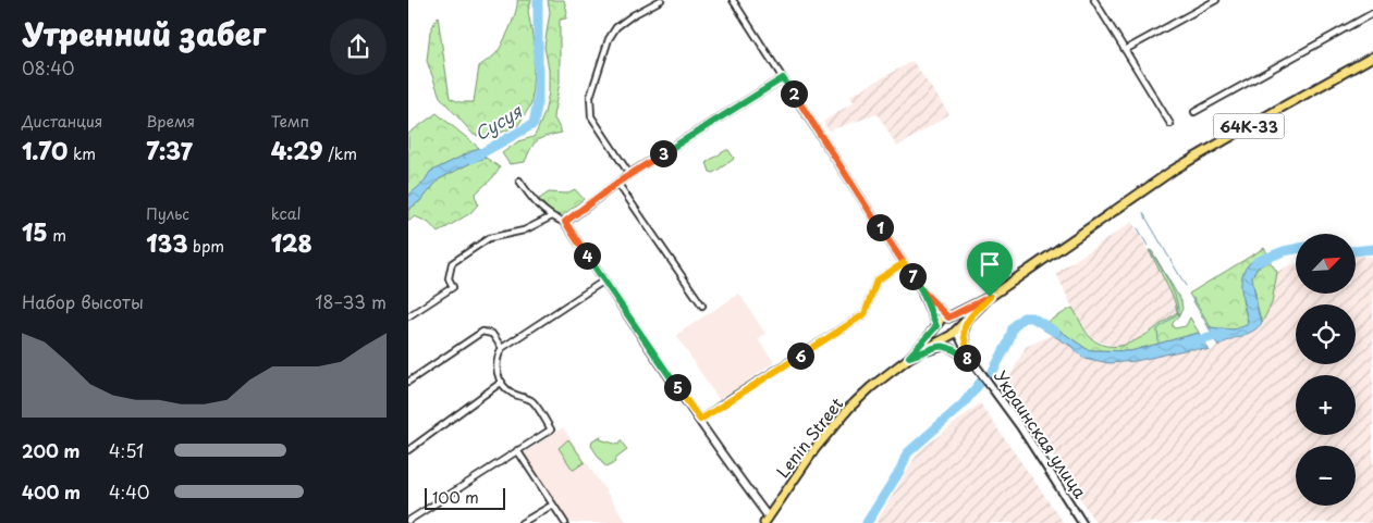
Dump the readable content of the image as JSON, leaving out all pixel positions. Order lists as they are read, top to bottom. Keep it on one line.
{"streets":{"main road":["64К-33","Украинская улица","Lenin Street"]},"crossings":[["Украинская улица","Lenin Street"]],"water":["Сусуя"],"scale_bar":"100 m","north":"top right","page":{"heading":["Утренний забег","08:40"],"pins":["2","3","1","4","7","6","8","5"],"stats":[["Дистанция","1.70 km"],["Время","7:37"],["Темп","4:29 /km"],["15 m"],["Пульс","133 bpm"],["kcal","128"]],"map_buttons":["+","−"],"chart":["Набор высоты","18–33 m"],"list":[{"name":"200 m","note":"4:51"},{"name":"400 m","note":"4:40"}],"scale":"100 m"}}
